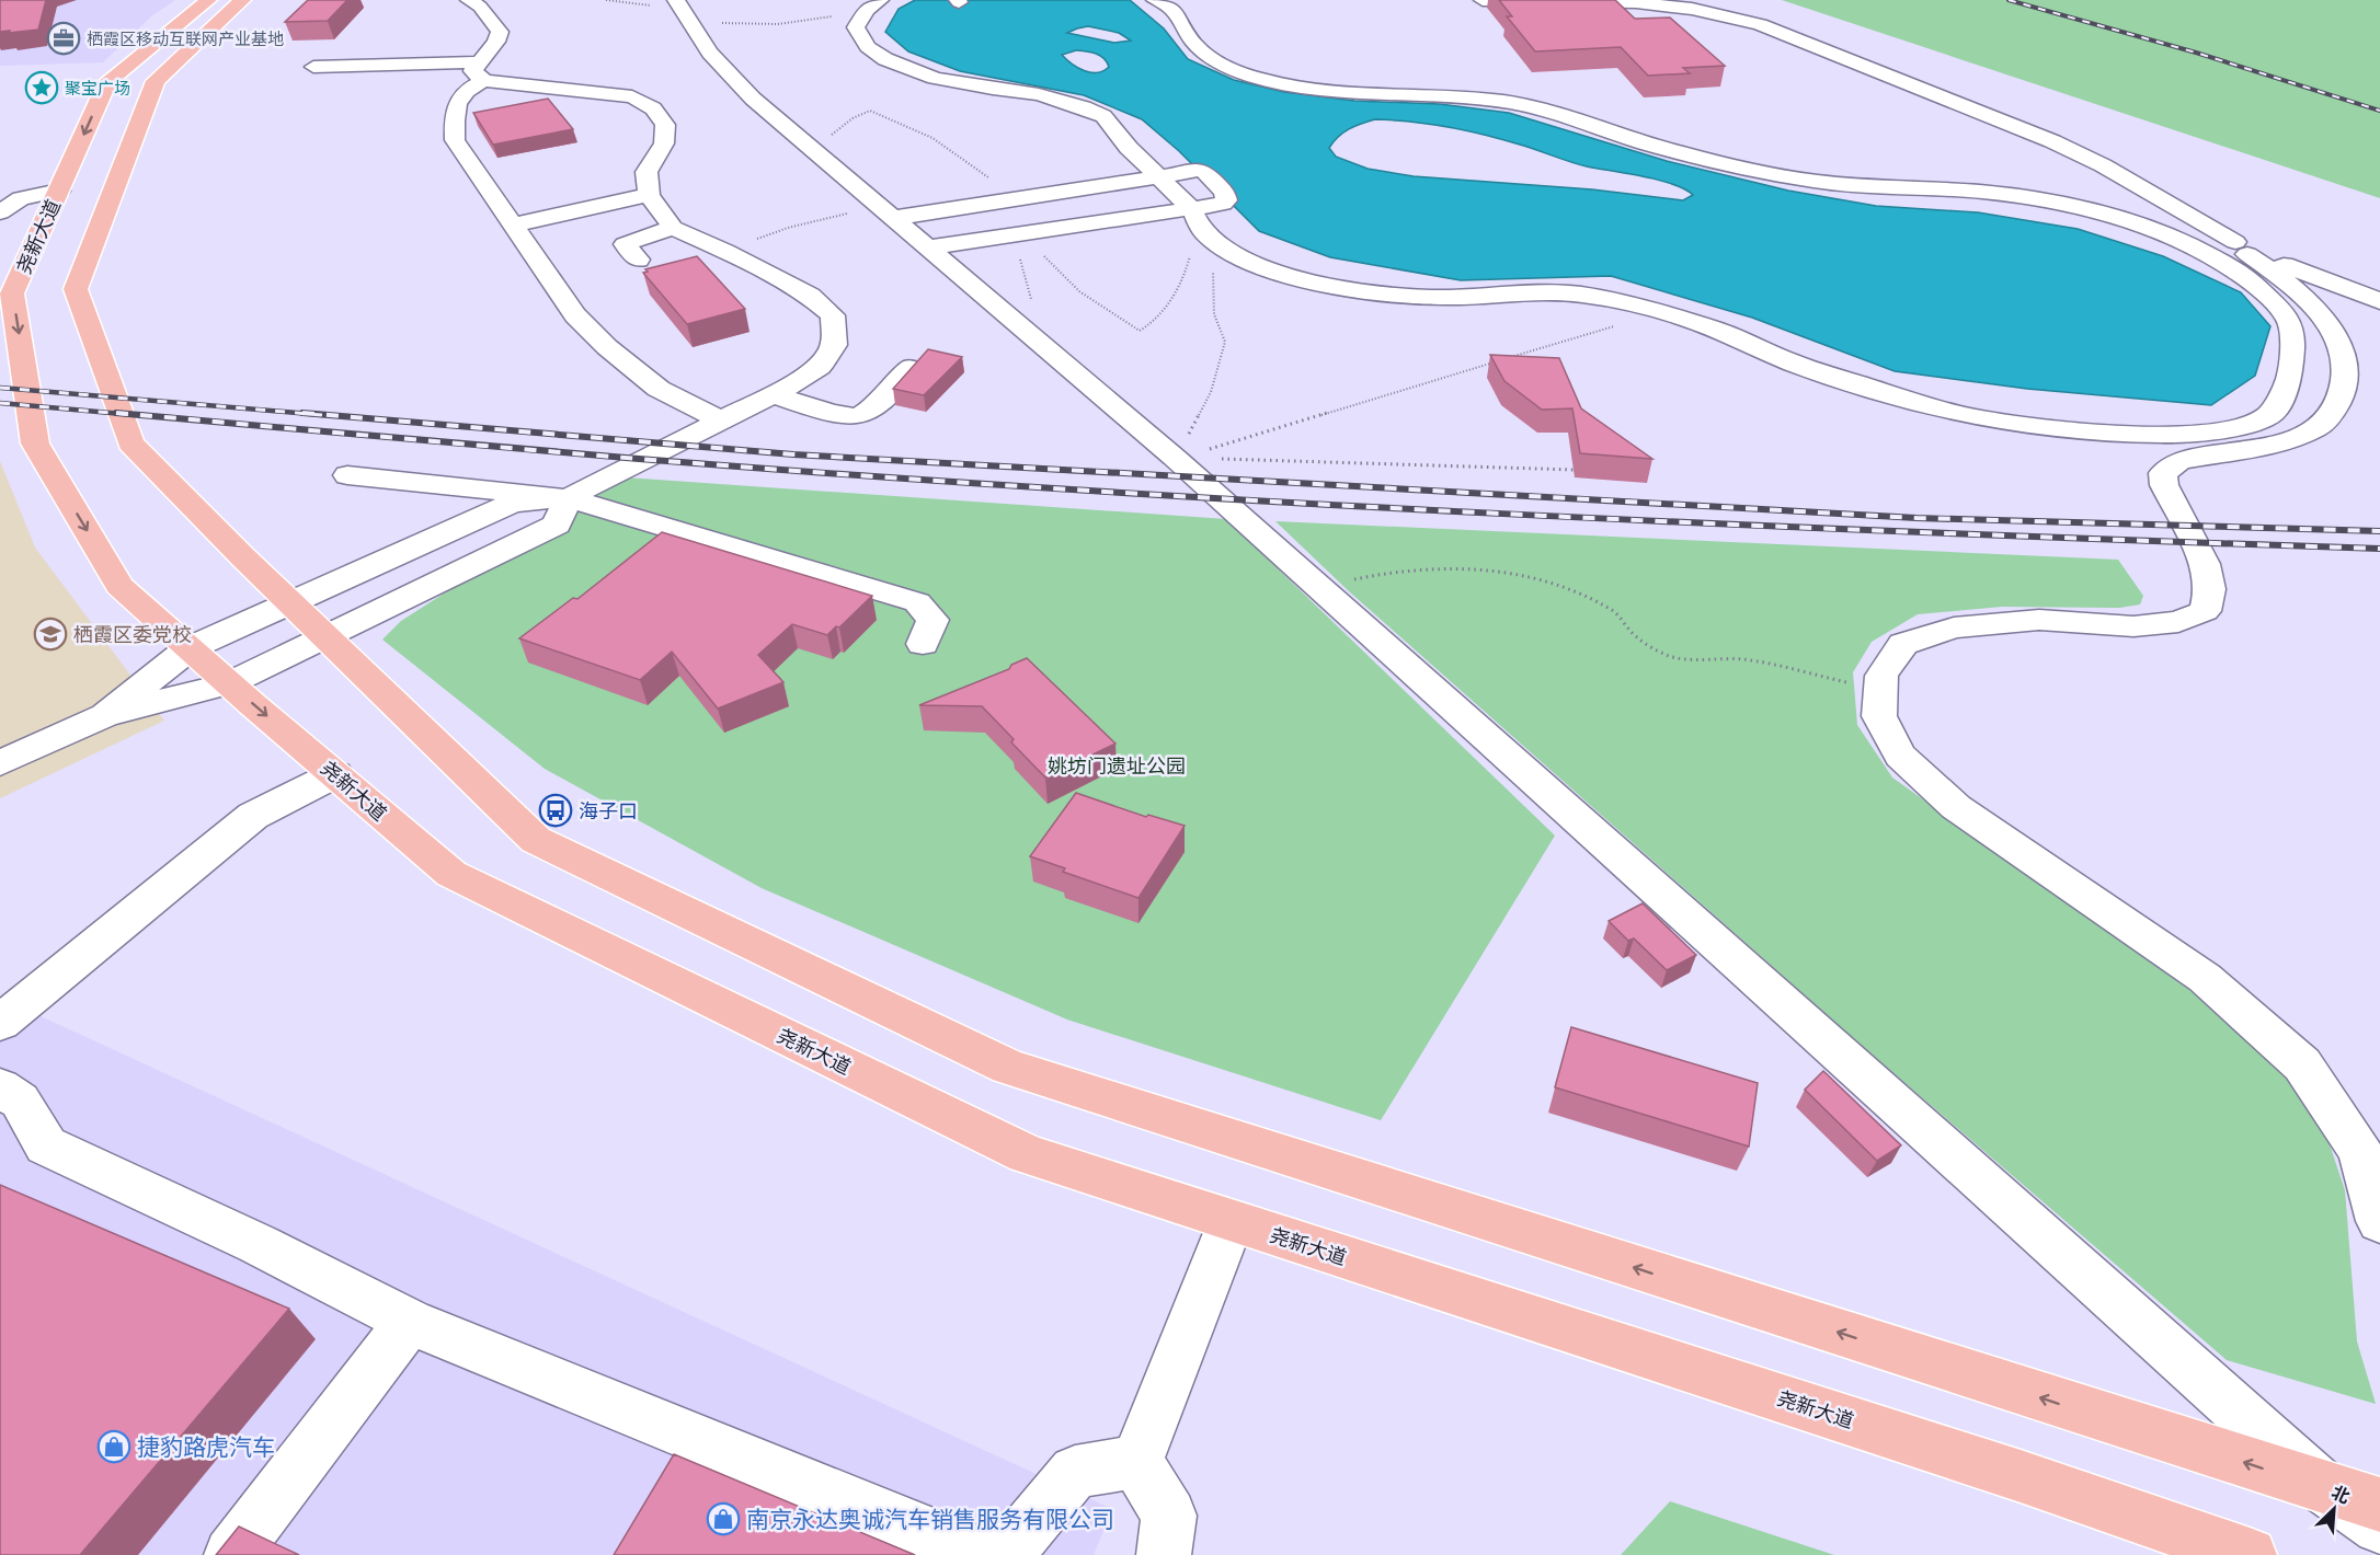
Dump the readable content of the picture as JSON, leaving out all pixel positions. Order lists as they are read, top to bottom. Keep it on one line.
{"streets":{"main road":["尧新大道"]},"parks":["姚坊门遗址公园"],"places":{"office":["栖霞区移动互联网产业基地"],"place":["聚宝广场"],"school or university":["栖霞区委党校"],"bus stop":["海子口"],"shop":["捷豹路虎汽车","南京永达奥诚汽车销售服务有限公司"]},"north":"top right"}
